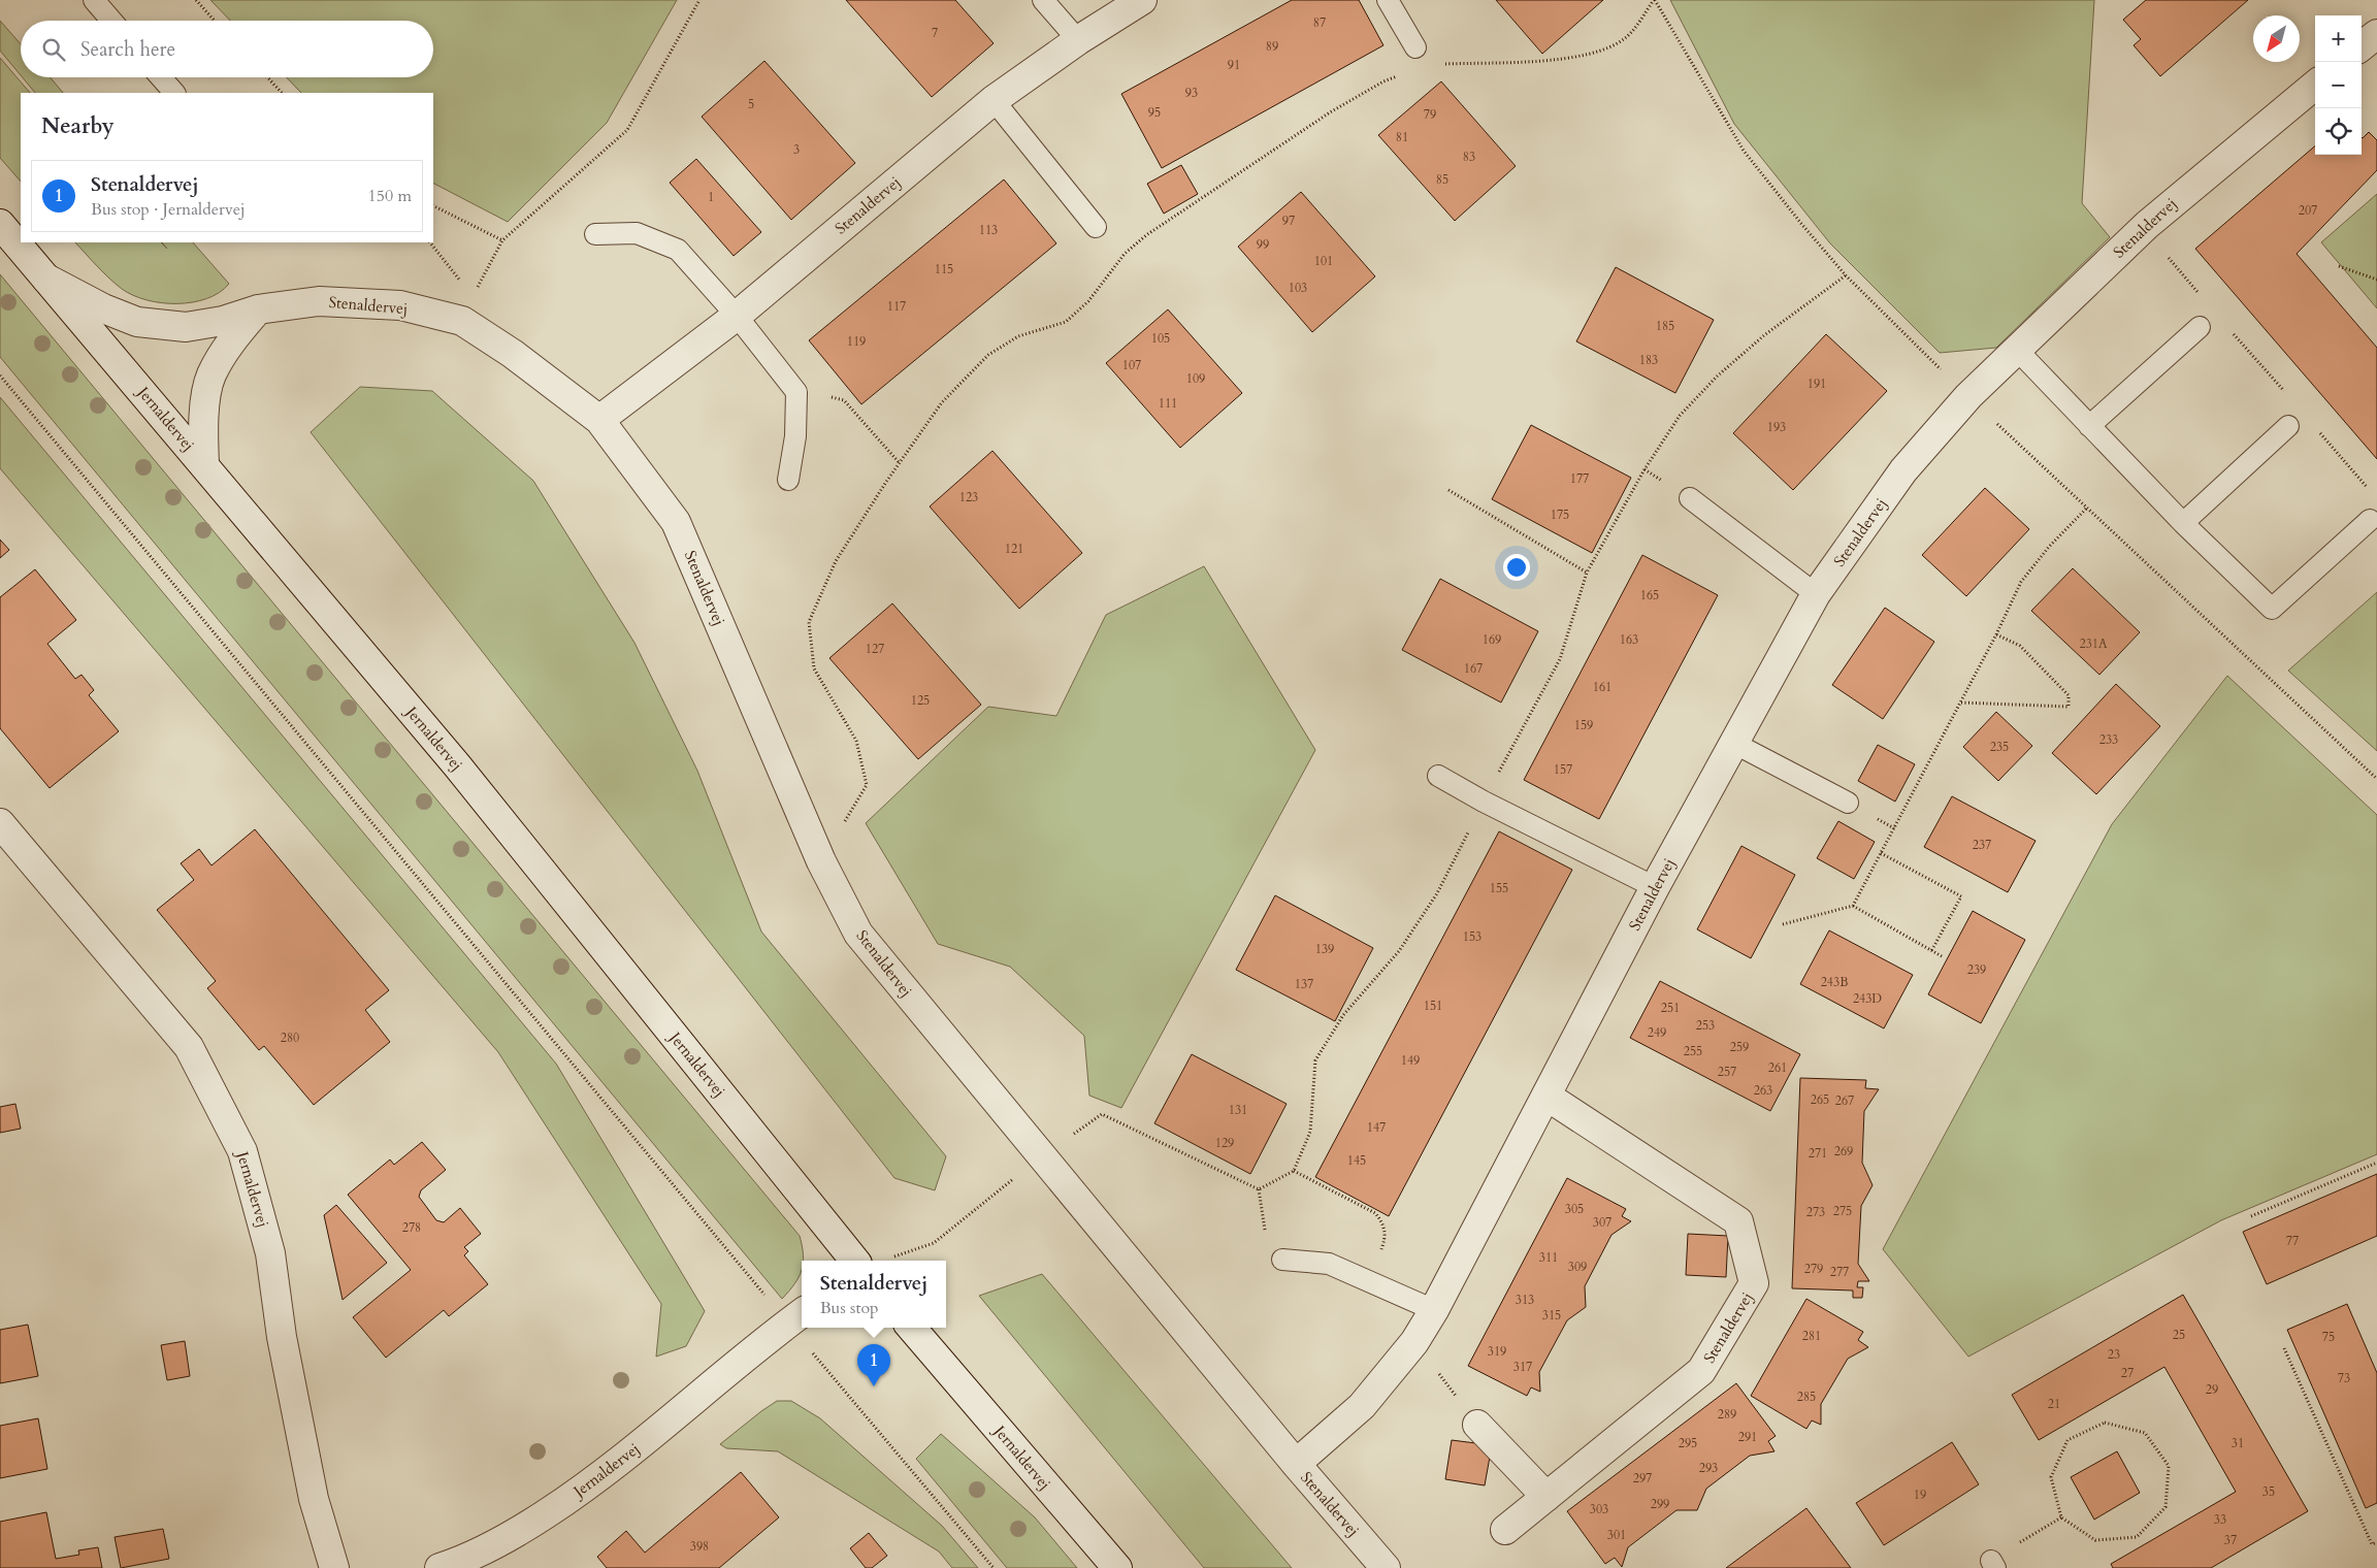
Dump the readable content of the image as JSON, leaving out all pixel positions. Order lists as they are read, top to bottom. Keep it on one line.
{"streets":{"street":["Stenaldervej","Jernaldervej"]},"crossings":[["Stenaldervej","Jernaldervej"]],"house_numbers":["87","7","89","91","93","5","95","79","81","3","83","85","1","207","97","113","99","101","115","103","117","185","105","119","183","107","109","191","111","193","177","123","175","121","165","169","163","231A","127","167","161","125","159","233","235","157","237","155","153","139","239","243B","137","243D","151","251","253","249","280","259","255","149","261","257","263","265","267","131","147","129","269","271","145","305","275","273","307","278","77","311","309","279","277","313","315","25","281","75","319","23","317","27","73","29","285","21","289","291","295","31","293","297","35","19","299","303","33","301","37","398"],"north":"bottom left","page":{"map_buttons":["+","−"],"search":"Search here","heading":"Nearby","list":[{"mark":"1","name":"Stenaldervej","note":"Bus stop · Jernaldervej","value":"150 m"}],"popup":["Stenaldervej","Bus stop"],"pins":"1"}}
